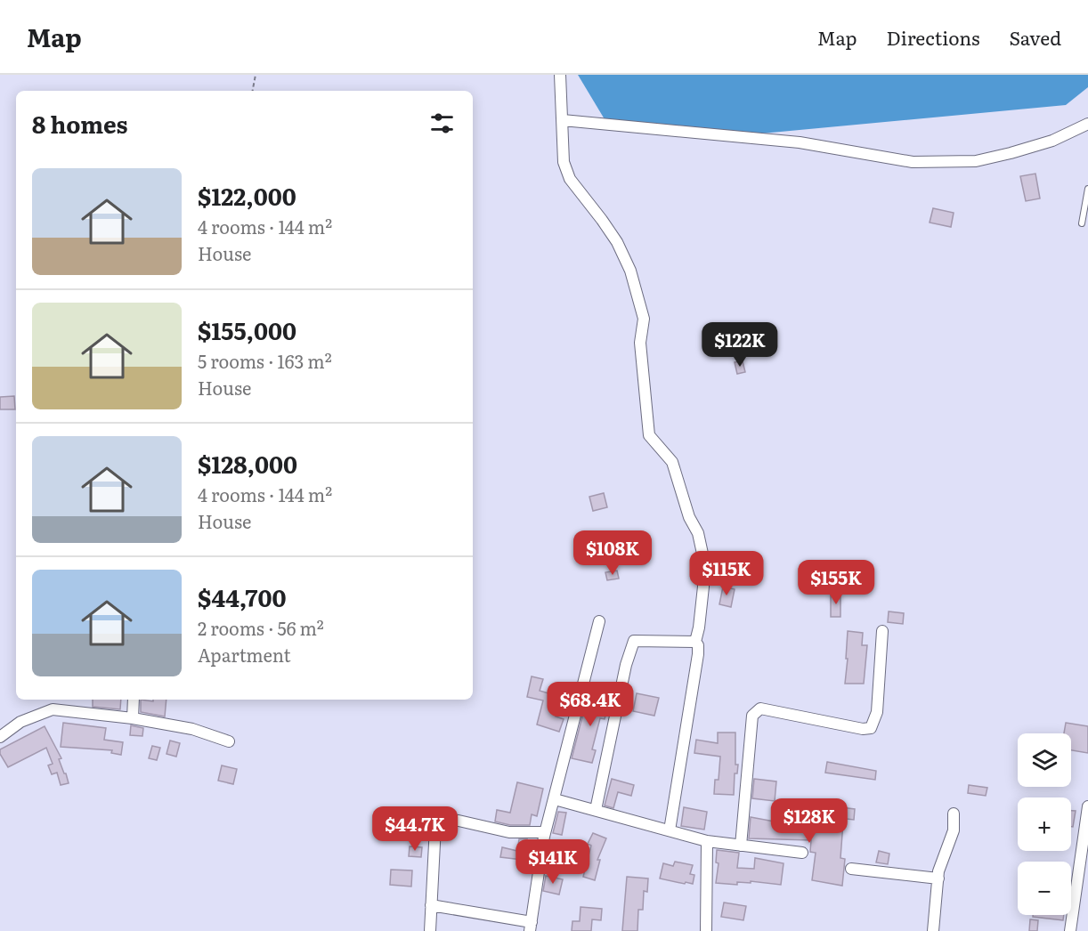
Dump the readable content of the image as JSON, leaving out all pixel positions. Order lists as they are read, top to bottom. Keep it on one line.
{"page":{"header":"Map","nav":["Map","Directions","Saved"],"heading":"8 homes","list":[{"name":"$122,000","note":"4 rooms · 144 m² · House"},{"name":"$155,000","note":"5 rooms · 163 m² · House"},{"name":"$128,000","note":"4 rooms · 144 m² · House"},{"name":"$44,700","note":"2 rooms · 56 m² · Apartment"}],"price":["$122K","$108K","$115K","$155K","$68.4K","$128K","$44.7K","$141K"],"map_buttons":["+","−"]}}
